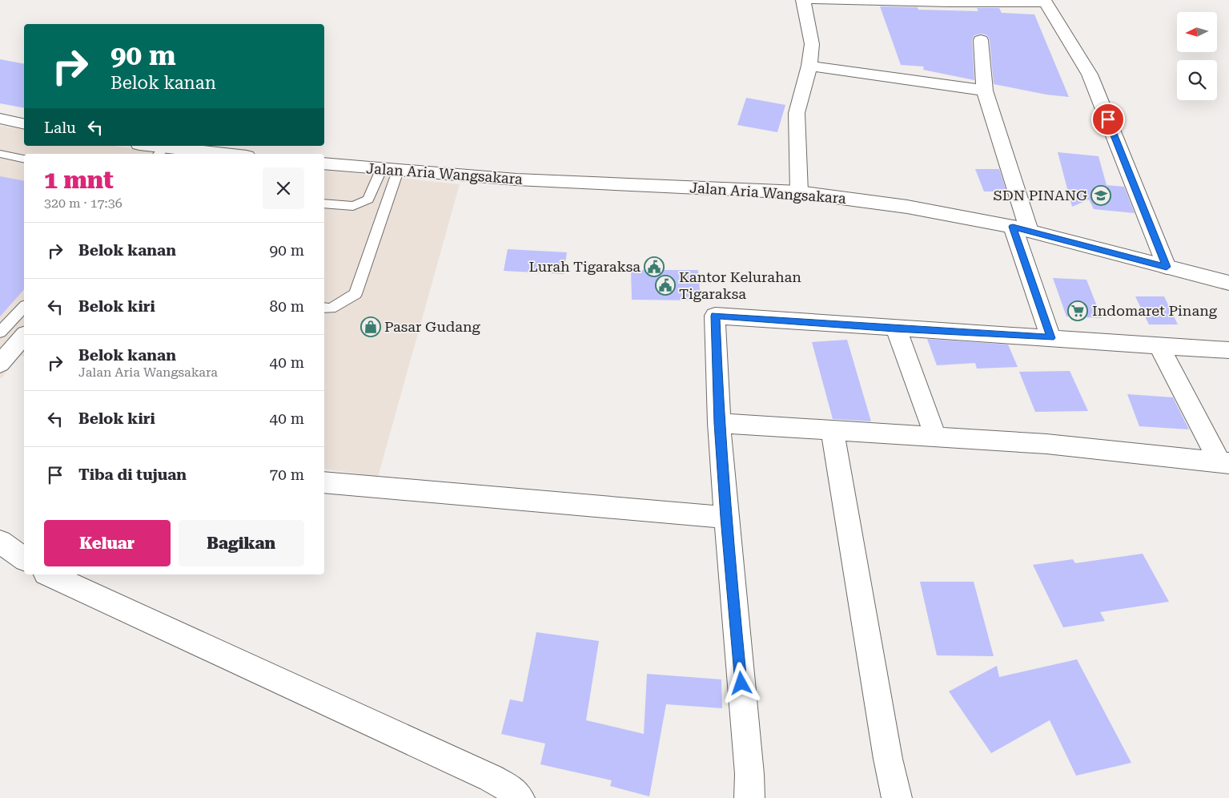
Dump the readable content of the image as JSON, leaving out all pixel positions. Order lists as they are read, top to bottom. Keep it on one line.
{"streets":{"street":["Jalan Aria Wangsakara"]},"places":{"school or university":["SDN PINANG"],"public building":["Lurah Tigaraksa","Kantor Kelurahan Tigaraksa"],"supermarket":["Indomaret Pinang"],"shop":["Pasar Gudang"]},"north":"left","page":{"turn":["90 m","Belok kanan"],"then":"Lalu","heading":["1 mnt","320 m · 17:36"],"list":[{"name":"Belok kanan","value":"90 m"},{"name":"Belok kiri","value":"80 m"},{"name":"Belok kanan","note":"Jalan Aria Wangsakara","value":"40 m"},{"name":"Belok kiri","value":"40 m"},{"name":"Tiba di tujuan","value":"70 m"}],"buttons":["Keluar","Bagikan"]}}
